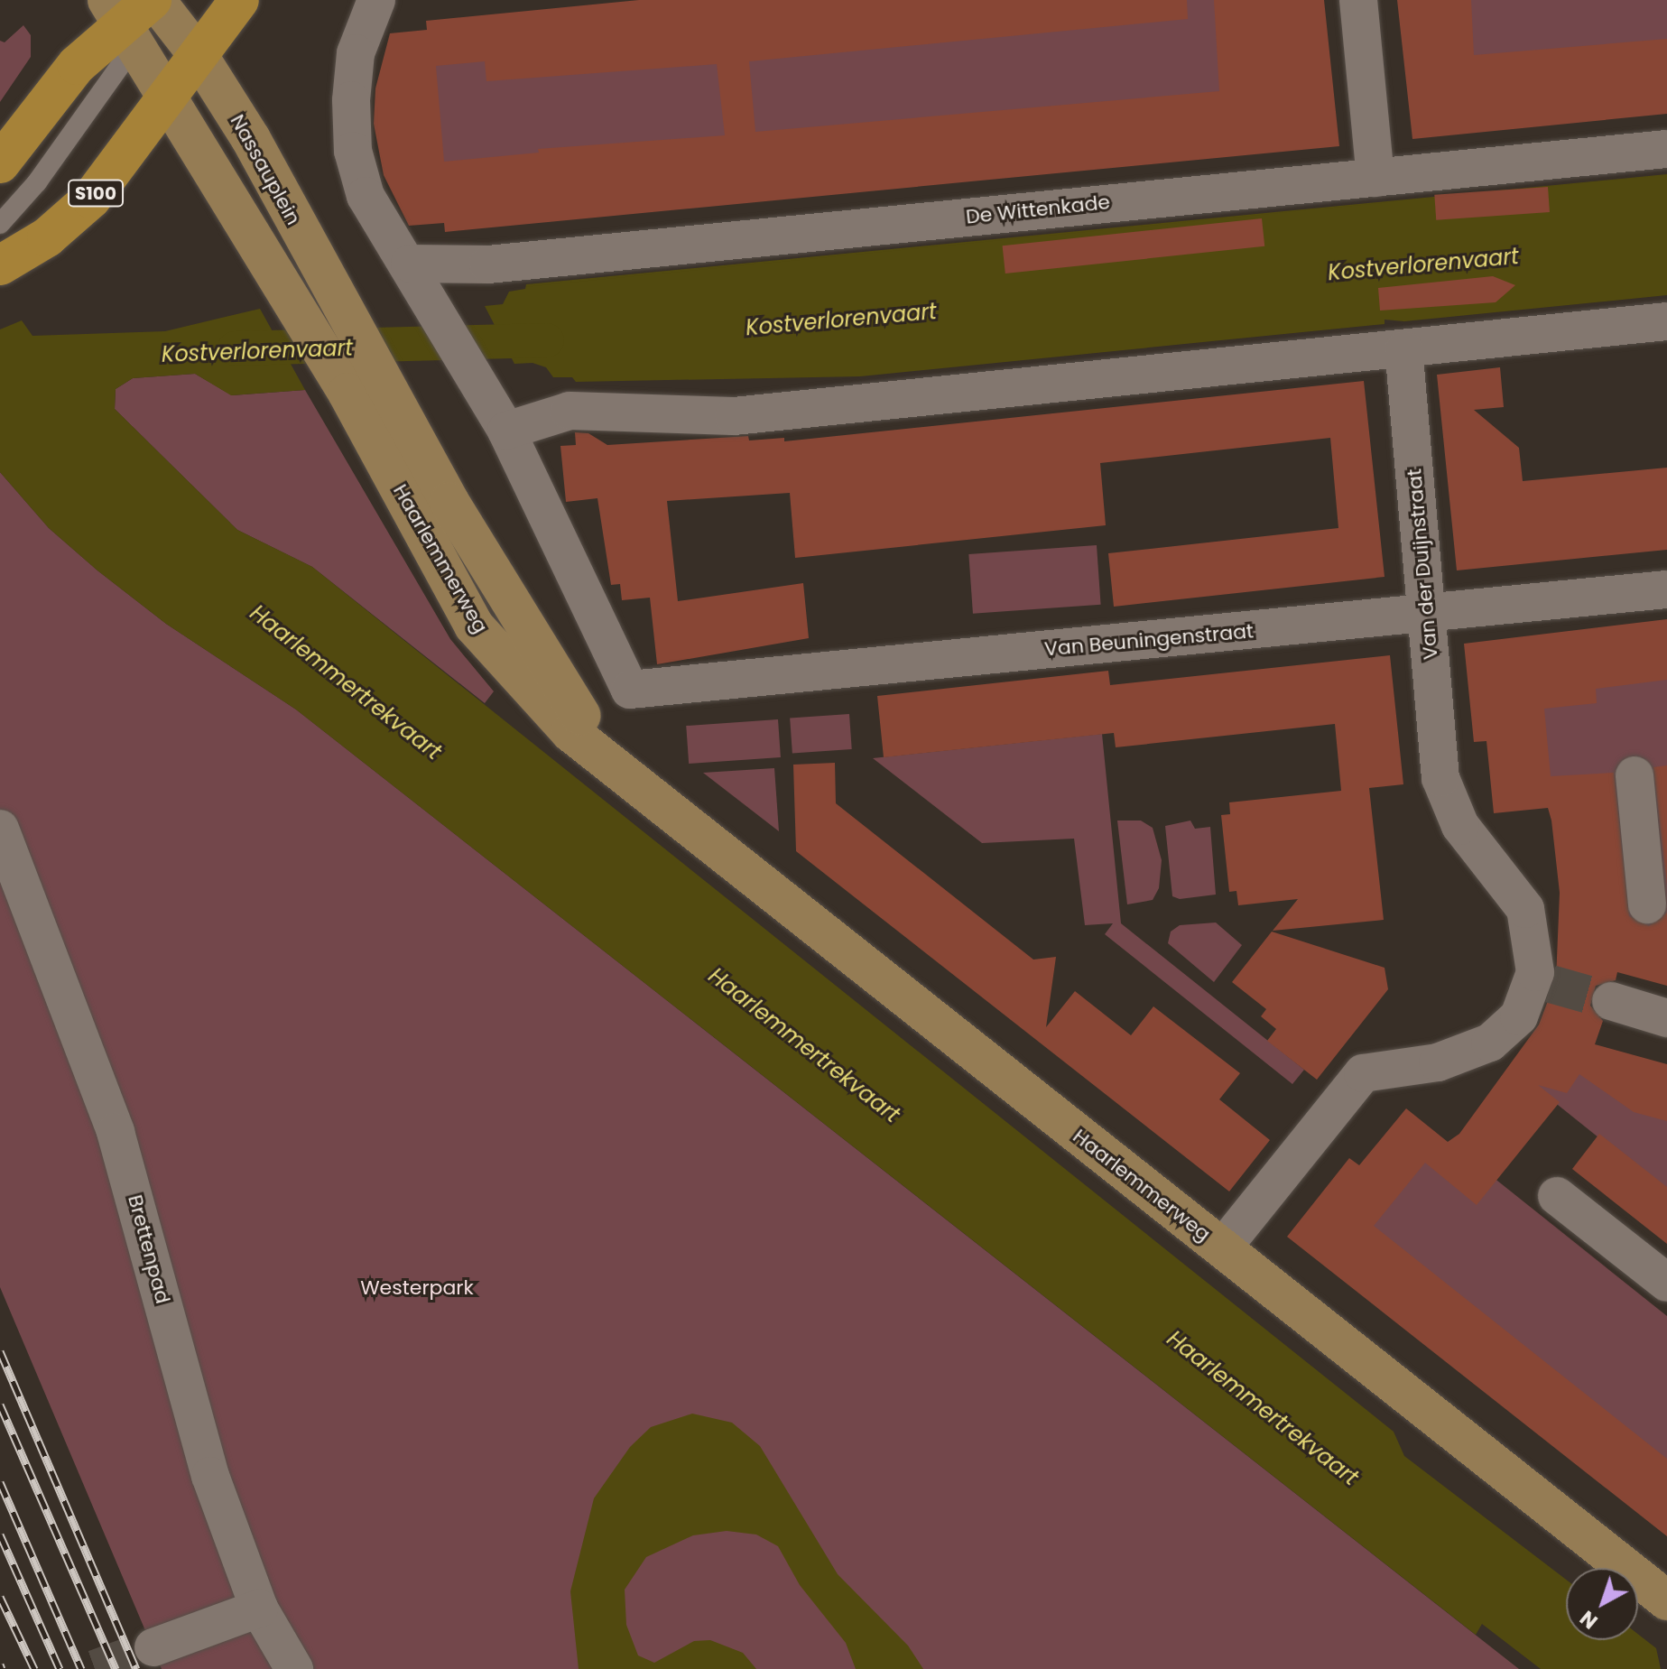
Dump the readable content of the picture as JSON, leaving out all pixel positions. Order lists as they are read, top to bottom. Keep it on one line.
{"streets":{"main road":["Nassauplein","S100","Haarlemmerweg"],"street":["De Wittenkade","Van der Duijnstraat","Van Beuningenstraat","Brettenpad"]},"crossings":[["Nassauplein","S100"],["Nassauplein","Haarlemmerweg"],["Haarlemmerweg","Van der Duijnstraat"],["Van der Duijnstraat","Van Beuningenstraat"]],"water":["Kostverlorenvaart","Haarlemmertrekvaart"],"parks":["Westerpark"],"north":"bottom left"}
